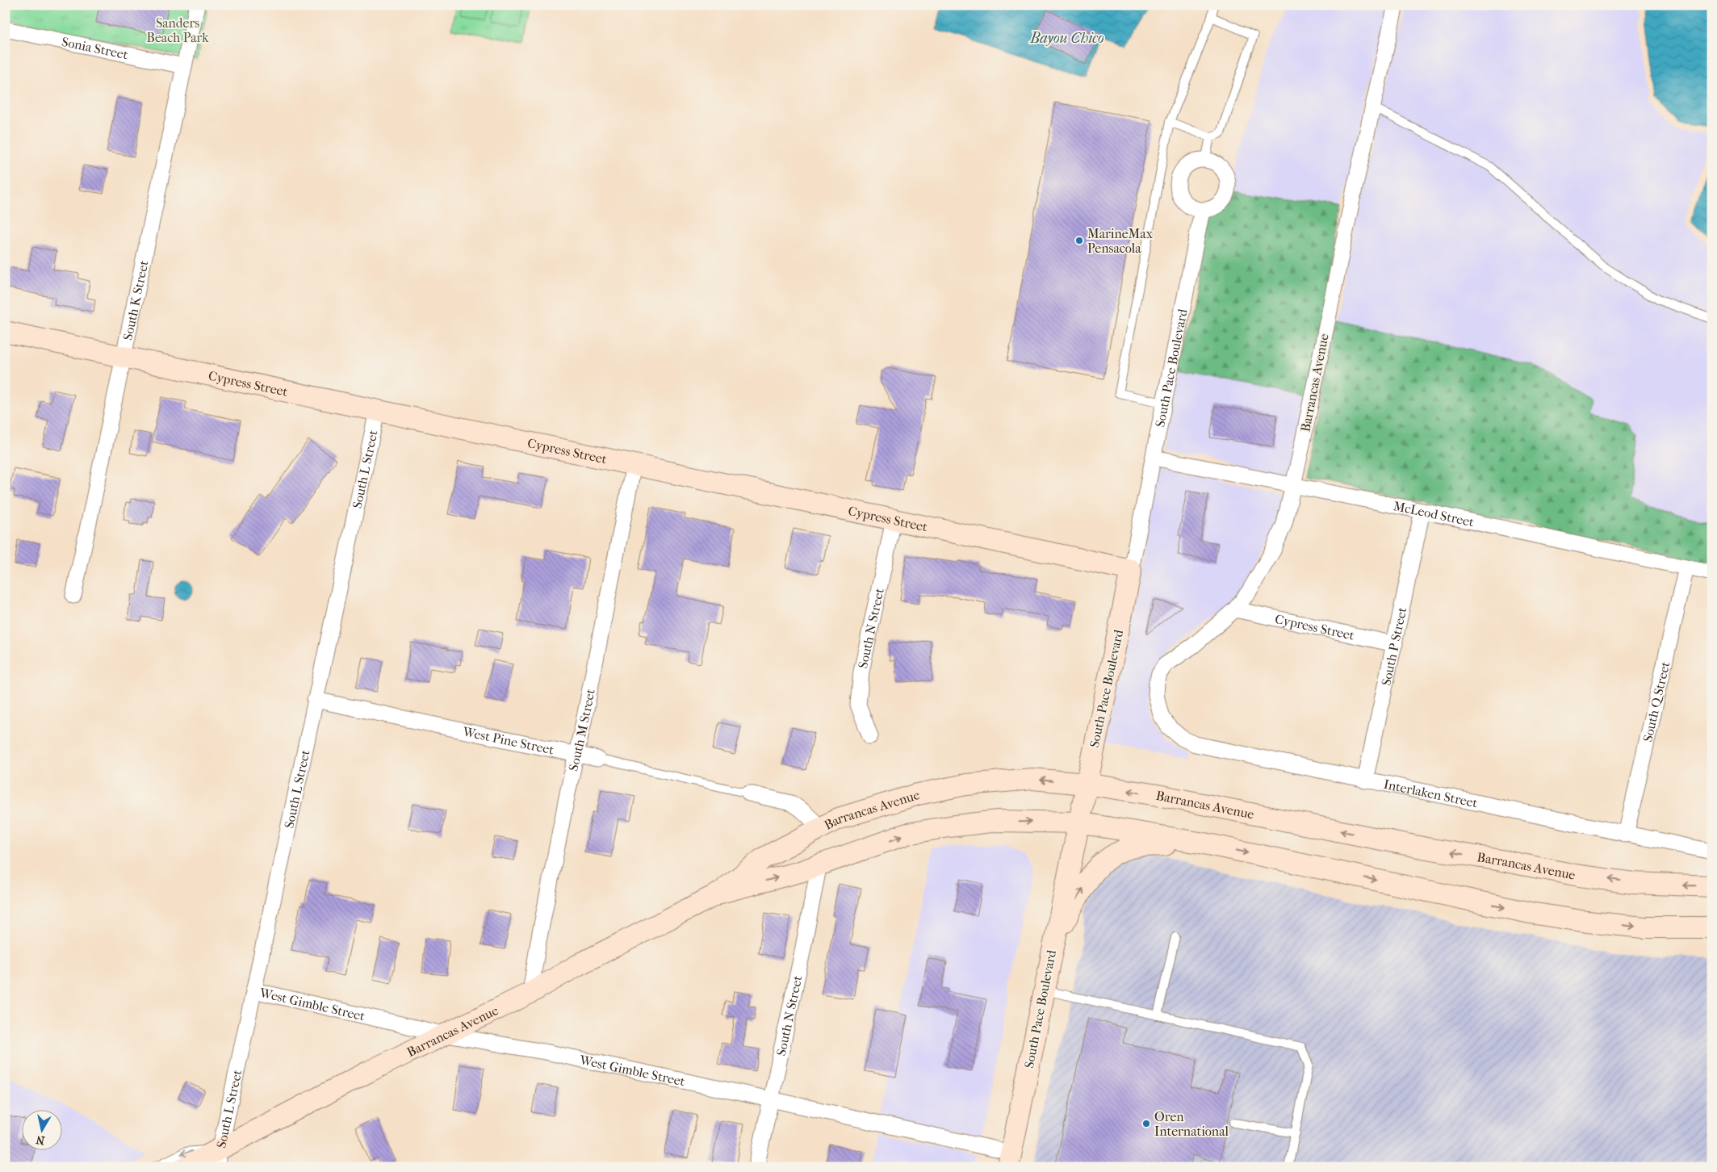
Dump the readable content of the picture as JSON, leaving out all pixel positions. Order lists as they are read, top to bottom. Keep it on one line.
{"streets":{"main road":["South Pace Boulevard","Barrancas Avenue","Cypress Street"],"street":["Sonia Street","South K Street","South L Street","McLeod Street","South N Street","South P Street","South Q Street","South M Street","West Pine Street","Interlaken Street","West Gimble Street"]},"crossings":[["Sonia Street","South K Street"],["South K Street","Cypress Street"],["South Pace Boulevard","Barrancas Avenue"],["South Pace Boulevard","Cypress Street"],["South Pace Boulevard","McLeod Street"],["South Pace Boulevard","West Gimble Street"],["Barrancas Avenue","Cypress Street"],["Barrancas Avenue","South L Street"],["Barrancas Avenue","McLeod Street"],["Barrancas Avenue","South N Street"],["Barrancas Avenue","South M Street"],["Barrancas Avenue","Interlaken Street"],["Barrancas Avenue","West Gimble Street"],["Cypress Street","South L Street"],["Cypress Street","South N Street"],["Cypress Street","South P Street"],["Cypress Street","South M Street"],["South L Street","West Pine Street"],["South L Street","West Gimble Street"],["McLeod Street","South P Street"],["McLeod Street","South Q Street"],["South N Street","West Gimble Street"],["South P Street","Interlaken Street"],["South Q Street","Interlaken Street"],["South M Street","West Pine Street"]],"water":["Bayou Chico"],"parks":["Sanders Beach Park"],"places":["MarineMax Pensacola","Oren International"],"north":"bottom"}
